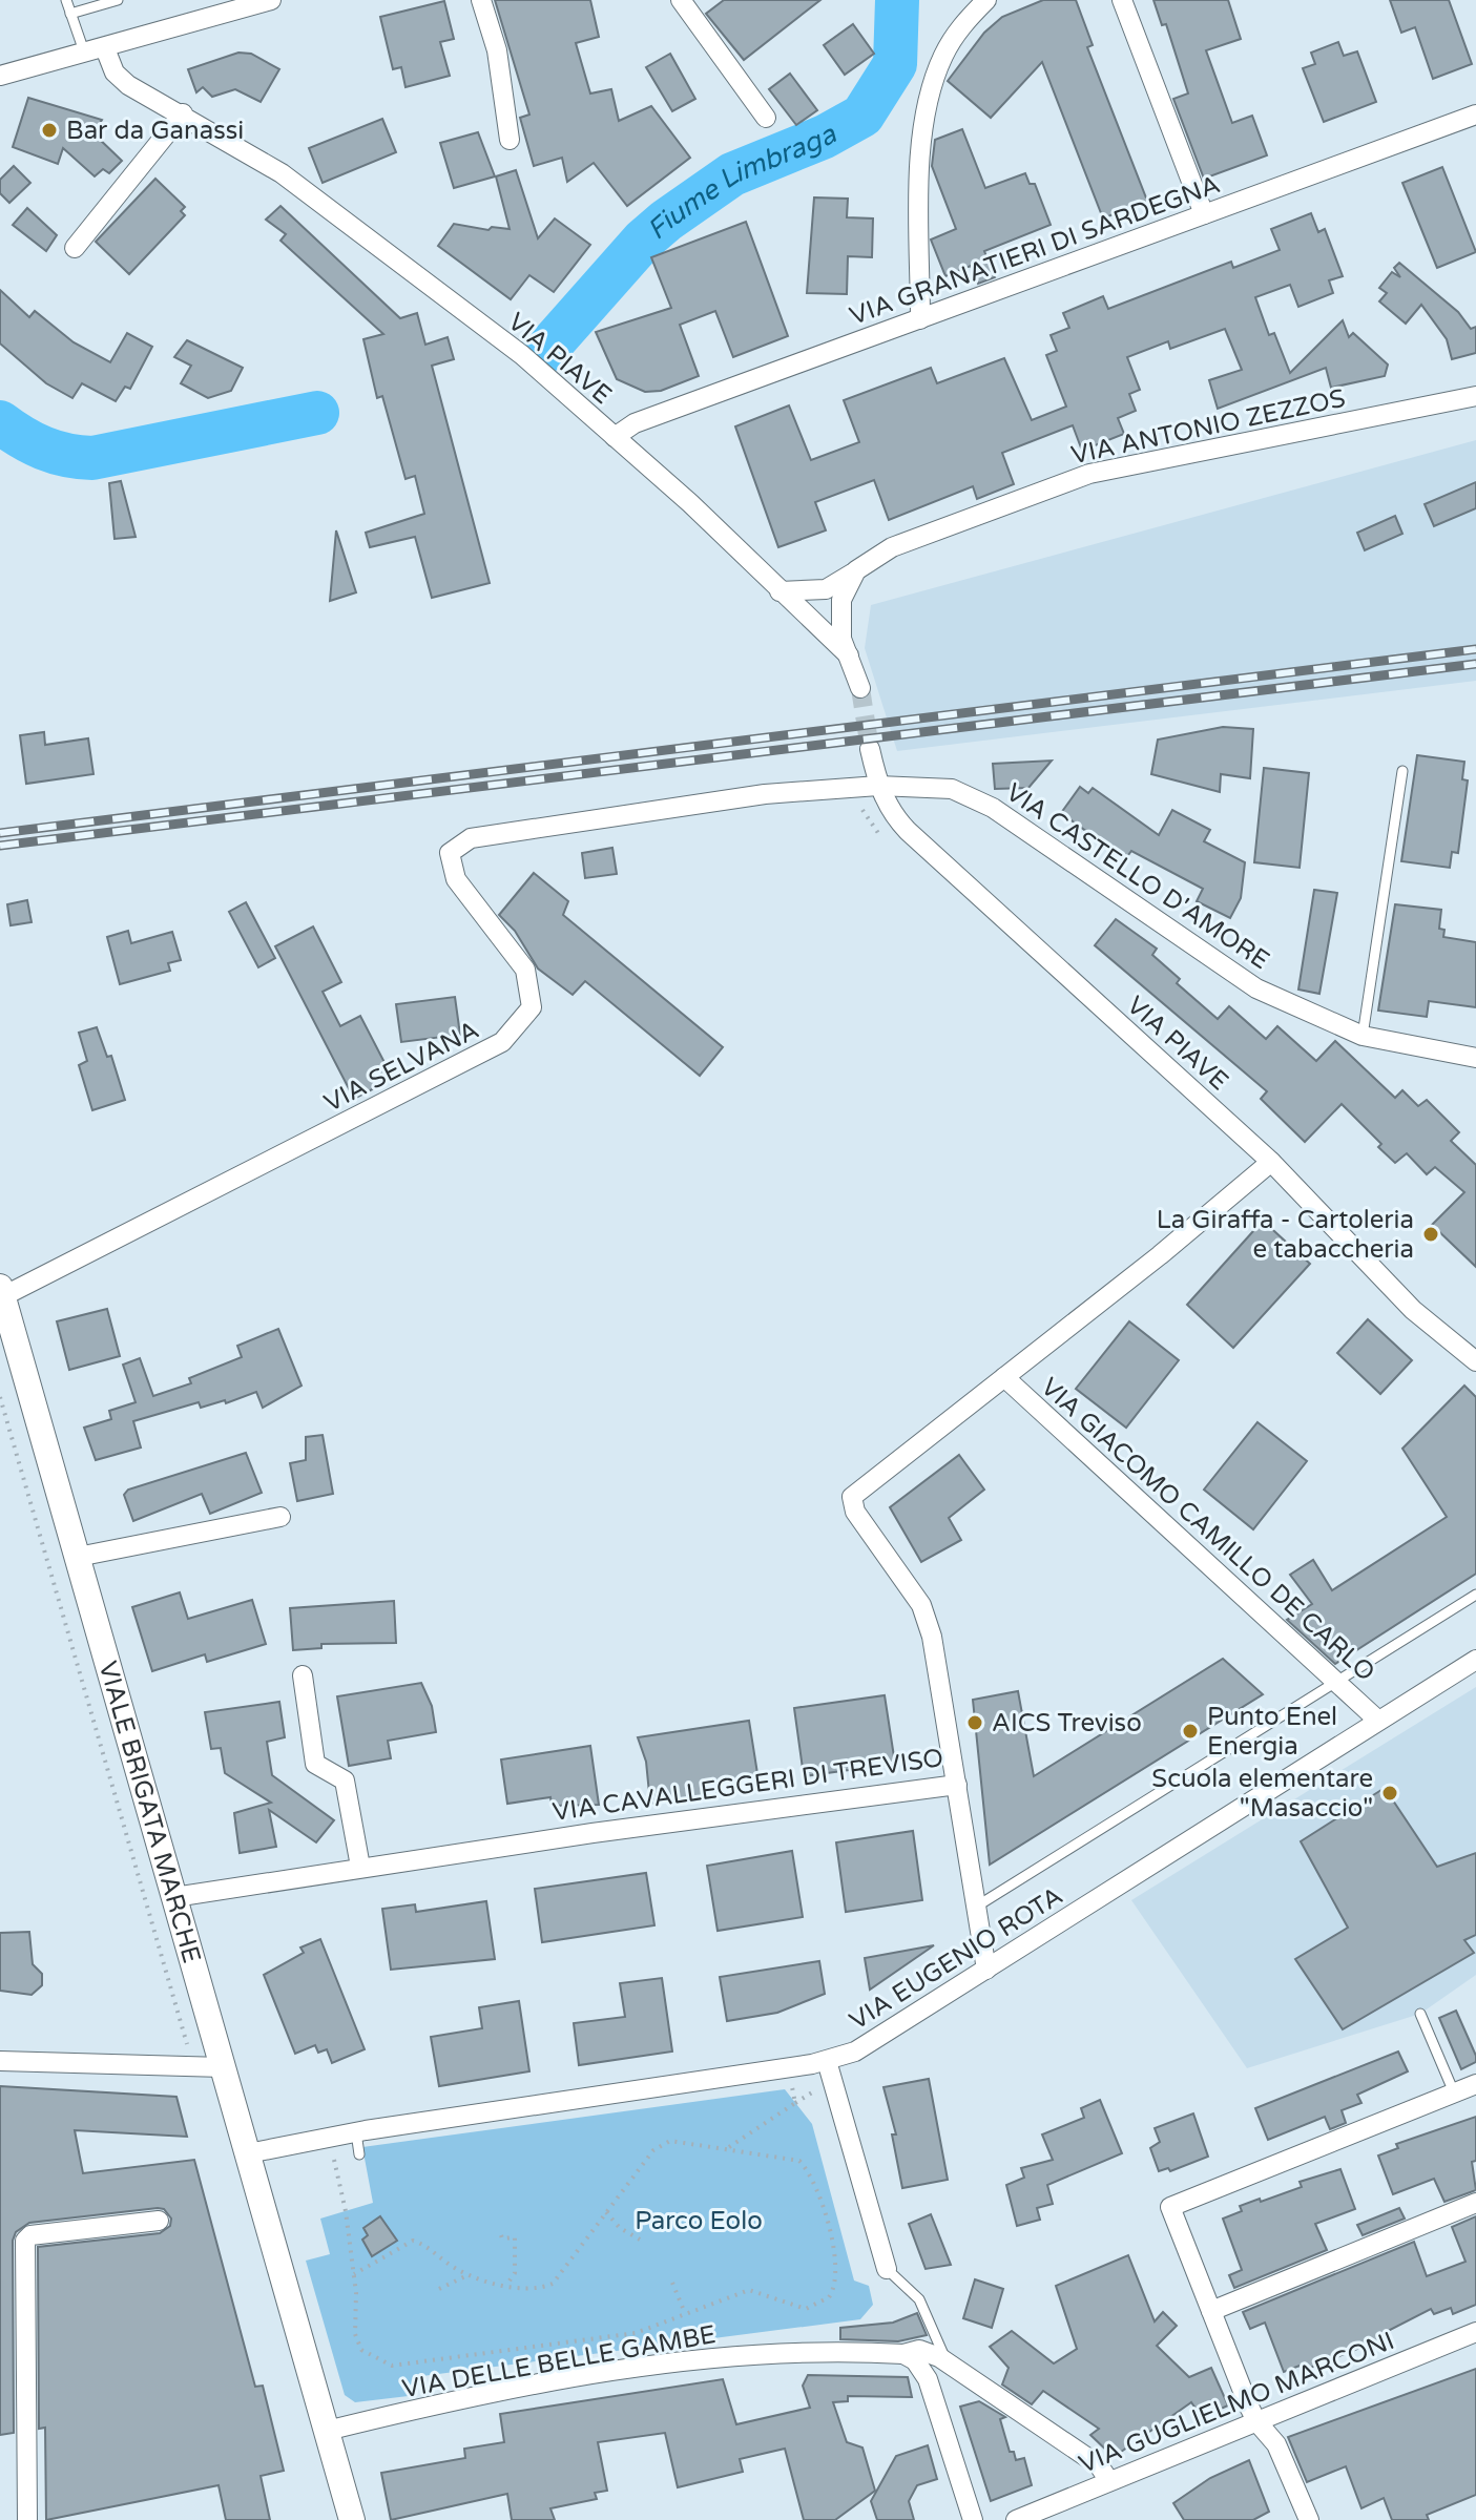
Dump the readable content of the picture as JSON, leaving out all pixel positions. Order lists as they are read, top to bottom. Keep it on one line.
{"streets":{"street":["VIA GRANATIERI DI SARDEGNA","VIA PIAVE","VIA ANTONIO ZEZZOS","VIA CASTELLO D'AMORE","VIA SELVANA","VIA GIACOMO CAMILLO DE CARLO","VIA CAVALLEGGERI DI TREVISO","VIALE BRIGATA MARCHE","VIA EUGENIO ROTA","VIA DELLE BELLE GAMBE","VIA GUGLIELMO MARCONI"]},"crossings":[["VIA GRANATIERI DI SARDEGNA","VIA PIAVE"],["VIA PIAVE","VIA ANTONIO ZEZZOS"],["VIA PIAVE","VIA CASTELLO D'AMORE"],["VIA PIAVE","VIA SELVANA"],["VIA PIAVE","VIA CAVALLEGGERI DI TREVISO"],["VIA CASTELLO D'AMORE","VIA SELVANA"],["VIA SELVANA","VIALE BRIGATA MARCHE"],["VIA GIACOMO CAMILLO DE CARLO","VIA CAVALLEGGERI DI TREVISO"],["VIA GIACOMO CAMILLO DE CARLO","VIA EUGENIO ROTA"],["VIA CAVALLEGGERI DI TREVISO","VIALE BRIGATA MARCHE"],["VIALE BRIGATA MARCHE","VIA EUGENIO ROTA"],["VIALE BRIGATA MARCHE","VIA DELLE BELLE GAMBE"],["VIA DELLE BELLE GAMBE","VIA GUGLIELMO MARCONI"]],"water":["Fiume Limbraga"],"parks":["Parco Eolo"],"places":["Bar da Ganassi","La Giraffa - Cartoleria e tabaccheria","AICS Treviso","Punto Enel Energia","Scuola elementare \"Masaccio\""]}
